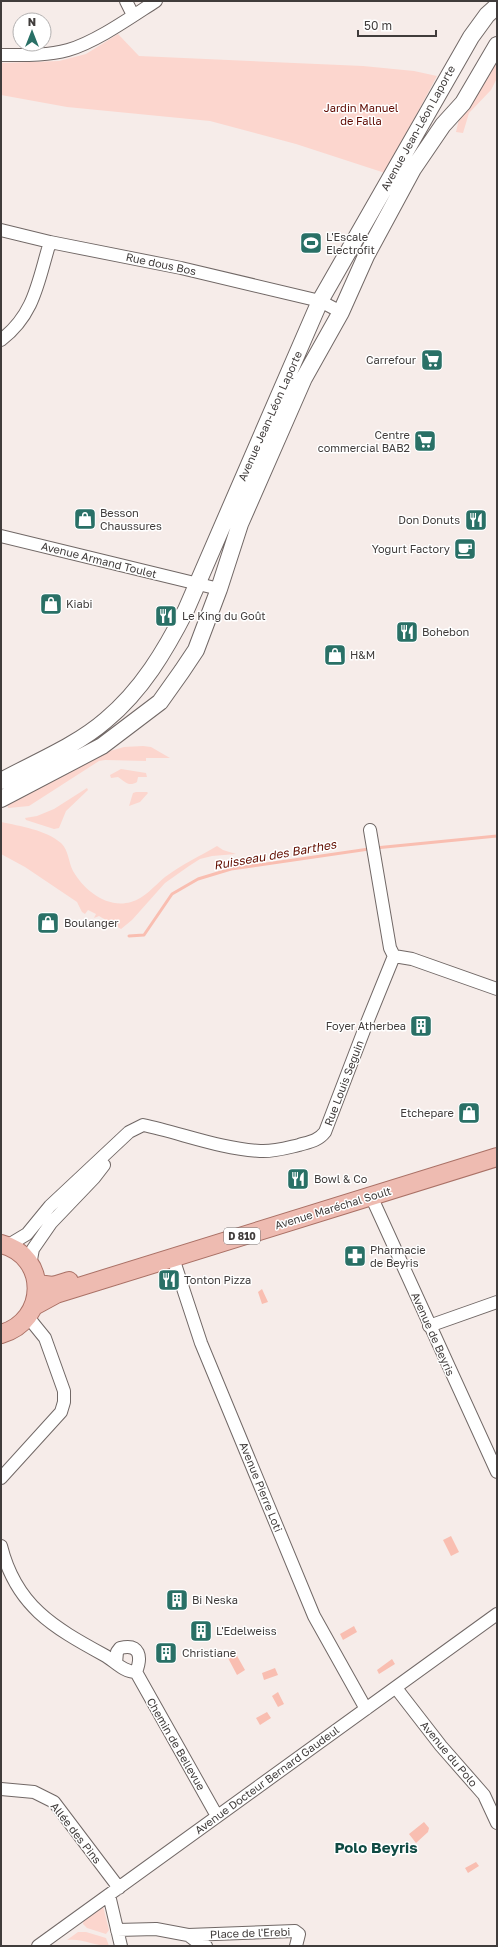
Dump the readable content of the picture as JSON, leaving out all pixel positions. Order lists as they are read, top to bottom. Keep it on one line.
{"streets":{"main road":["Avenue Maréchal Soult","D 810"],"street":["Avenue Jean-Léon Laporte","Rue dous Bos","Avenue Armand Toulet","Rue Louis Seguin","Avenue de Beyris","Avenue Pierre Loti","Chemin de Bellevue","Avenue du Polo","Avenue Docteur Bernard Gaudeul","Allée des Pins","Place de l'Erebi"]},"crossings":[["Avenue Jean-Léon Laporte","Rue dous Bos"],["Avenue Jean-Léon Laporte","Avenue Armand Toulet"],["Avenue Maréchal Soult","D 810"],["Avenue Maréchal Soult","Avenue de Beyris"],["Avenue Maréchal Soult","Avenue Pierre Loti"],["D 810","Avenue de Beyris"],["Avenue Pierre Loti","Avenue Docteur Bernard Gaudeul"],["Chemin de Bellevue","Avenue Docteur Bernard Gaudeul"],["Avenue du Polo","Avenue Docteur Bernard Gaudeul"],["Avenue Docteur Bernard Gaudeul","Allée des Pins"]],"districts":["Polo Beyris"],"water":["Ruisseau des Barthes"],"parks":["Jardin Manuel de Falla"],"places":{"sports":["L'Escale Electrofit"],"supermarket":["Carrefour","Centre commercial BAB2"],"shop":["Besson Chaussures","Kiabi","H&M","Boulanger","Etchepare"],"restaurant":["Don Donuts","Le King du Goût","Bohebon","Bowl & Co","Tonton Pizza"],"cafe":["Yogurt Factory"],"building":["Foyer Atherbea","Bi Neska","L'Edelweiss","Christiane"],"pharmacy":["Pharmacie de Beyris"]},"scale_bar":"50 m","north":"top"}
